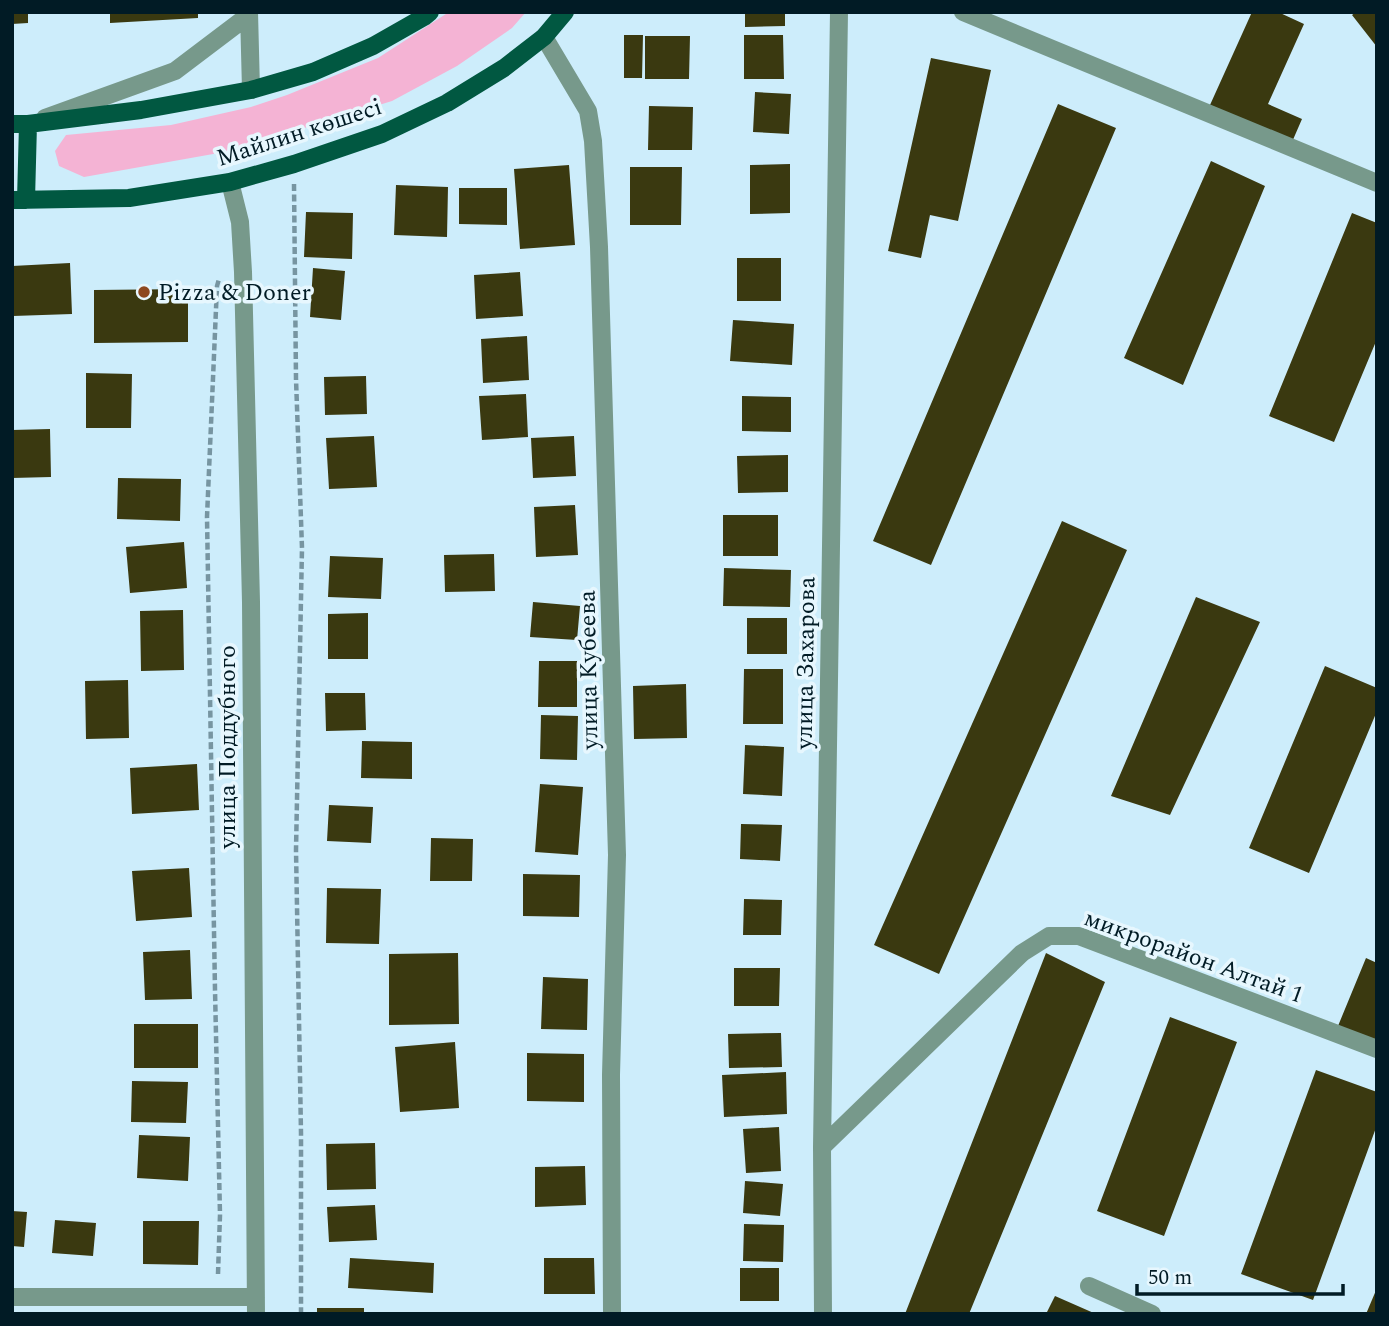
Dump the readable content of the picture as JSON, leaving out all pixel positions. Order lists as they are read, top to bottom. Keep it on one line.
{"streets":{"main road":["Майлин көшесі"],"street":["улица Захарова","улица Кубеева","улица Поддубного","микрорайон Алтай 1"]},"crossings":[["Майлин көшесі","улица Кубеева"],["Майлин көшесі","улица Поддубного"],["улица Захарова","микрорайон Алтай 1"]],"places":["Pizza & Doner"],"scale_bar":"50 m"}
